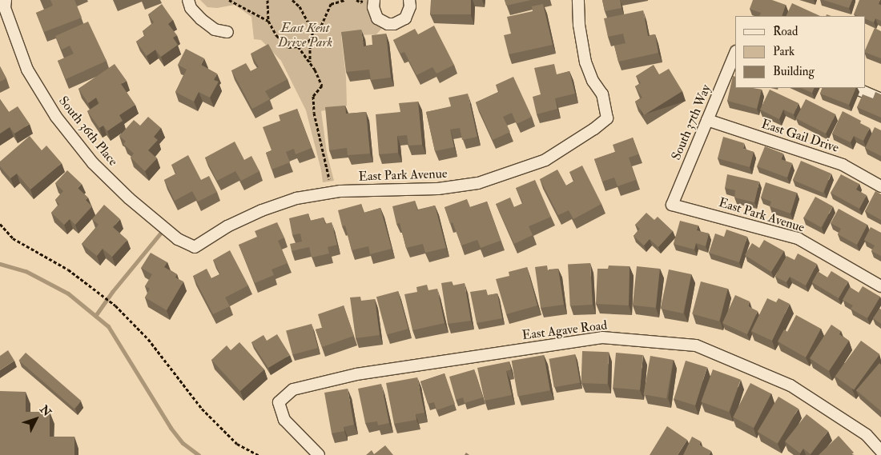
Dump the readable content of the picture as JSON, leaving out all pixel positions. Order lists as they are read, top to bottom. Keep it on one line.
{"streets":{"street":["South 37th Way","South 36th Place","East Gail Drive","East Park Avenue","East Agave Road"]},"crossings":[["South 37th Way","East Gail Drive"],["South 37th Way","East Park Avenue"],["South 36th Place","East Park Avenue"]],"parks":["East Kent Drive Park"],"legend":["Road","Park","Building"],"north":"top right"}
